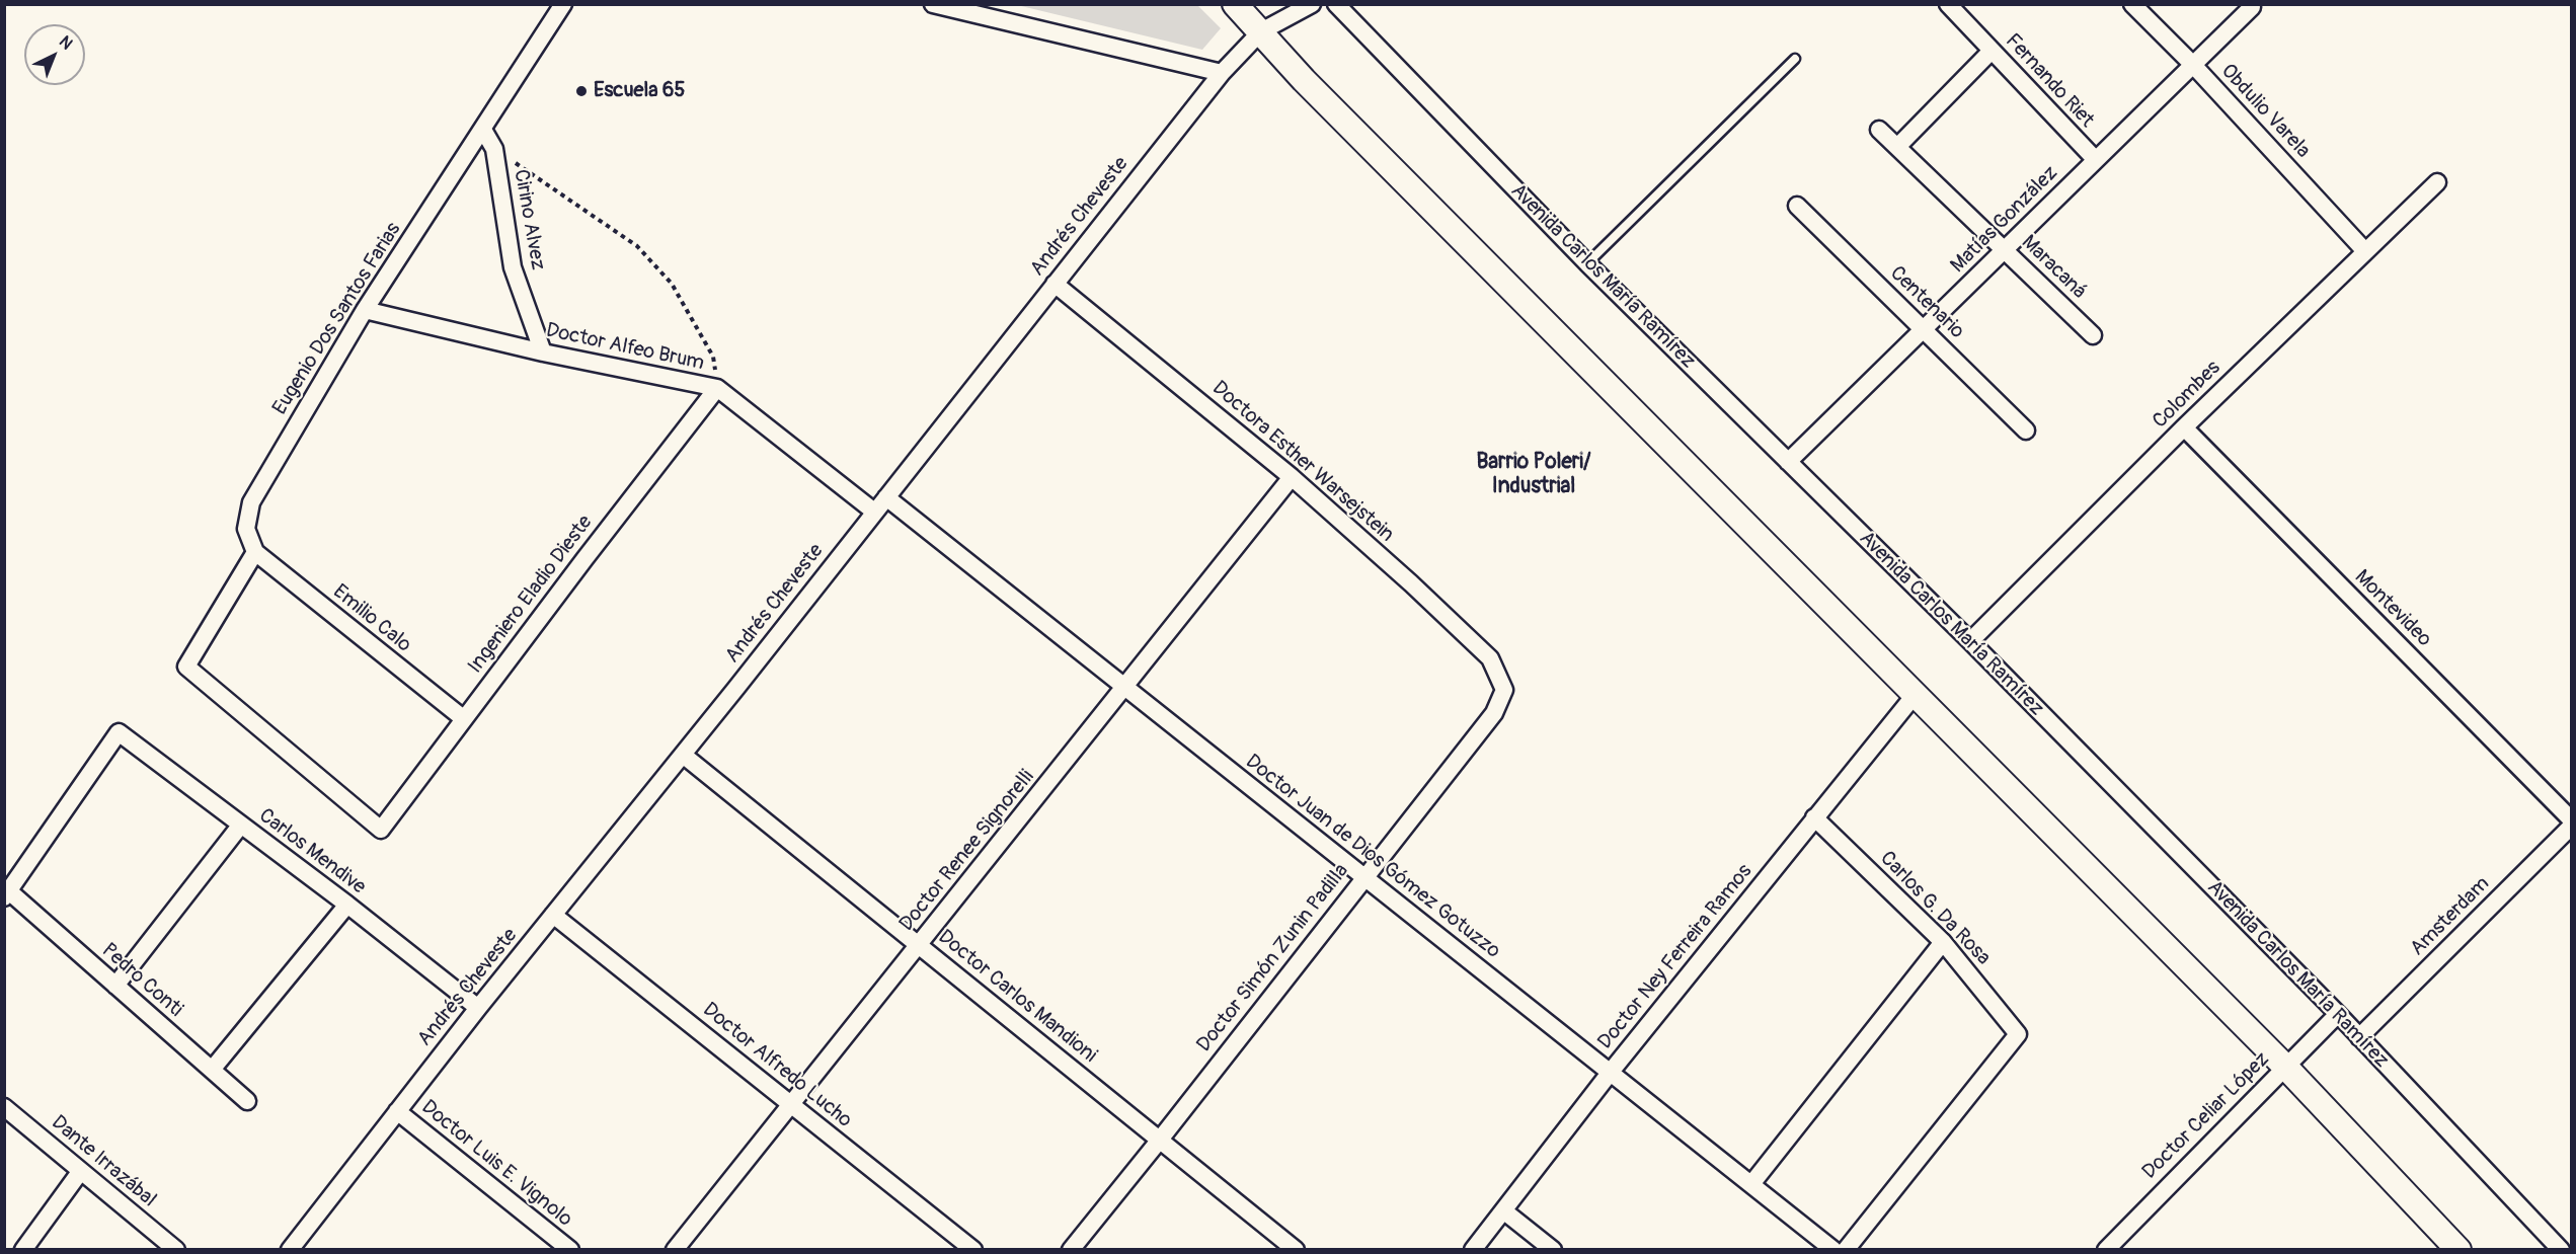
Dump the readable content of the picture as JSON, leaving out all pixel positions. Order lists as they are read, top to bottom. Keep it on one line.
{"streets":{"street":["Fernando Riet","Obdulio Varela","Andrés Cheveste","Cirino Alvez","Matías González","Maracaná","Avenida Carlos María Ramírez","Centenario","Eugenio Dos Santos Farias","Doctor Alfeo Brum","Colombes","Doctora Esther Warsejstein","Ingeniero Eladio Dieste","Montevideo","Emilio Calo","Doctor Renee Signorelli","Carlos Mendive","Doctor Juan de Dios Gómez Gotuzzo","Carlos G. Da Rosa","Amsterdam","Doctor Ney Ferreira Ramos","Doctor Simón Zunin Padilla","Pedro Conti","Doctor Carlos Mandioni","Doctor Alfredo Lucho","Doctor Celiar López","Dante Irrazábal","Doctor Luis E. Vignolo"]},"crossings":[["Fernando Riet","Matías González"],["Obdulio Varela","Matías González"],["Obdulio Varela","Colombes"],["Andrés Cheveste","Doctor Alfeo Brum"],["Andrés Cheveste","Doctora Esther Warsejstein"],["Andrés Cheveste","Carlos Mendive"],["Andrés Cheveste","Doctor Juan de Dios Gómez Gotuzzo"],["Andrés Cheveste","Doctor Carlos Mandioni"],["Andrés Cheveste","Doctor Alfredo Lucho"],["Andrés Cheveste","Doctor Luis E. Vignolo"],["Cirino Alvez","Eugenio Dos Santos Farias"],["Cirino Alvez","Doctor Alfeo Brum"],["Matías González","Maracaná"],["Matías González","Avenida Carlos María Ramírez"],["Matías González","Centenario"],["Avenida Carlos María Ramírez","Colombes"],["Avenida Carlos María Ramírez","Amsterdam"],["Avenida Carlos María Ramírez","Doctor Celiar López"],["Eugenio Dos Santos Farias","Doctor Alfeo Brum"],["Eugenio Dos Santos Farias","Ingeniero Eladio Dieste"],["Eugenio Dos Santos Farias","Emilio Calo"],["Doctor Alfeo Brum","Ingeniero Eladio Dieste"],["Colombes","Montevideo"],["Doctora Esther Warsejstein","Doctor Renee Signorelli"],["Doctora Esther Warsejstein","Doctor Simón Zunin Padilla"],["Ingeniero Eladio Dieste","Emilio Calo"],["Doctor Renee Signorelli","Doctor Juan de Dios Gómez Gotuzzo"],["Doctor Renee Signorelli","Doctor Carlos Mandioni"],["Doctor Renee Signorelli","Doctor Alfredo Lucho"],["Carlos Mendive","Pedro Conti"],["Doctor Juan de Dios Gómez Gotuzzo","Doctor Ney Ferreira Ramos"],["Doctor Juan de Dios Gómez Gotuzzo","Doctor Simón Zunin Padilla"],["Carlos G. Da Rosa","Doctor Ney Ferreira Ramos"],["Doctor Simón Zunin Padilla","Doctor Carlos Mandioni"]],"districts":["Barrio Poleri/ Industrial"],"places":["Escuela 65"],"north":"top right"}
